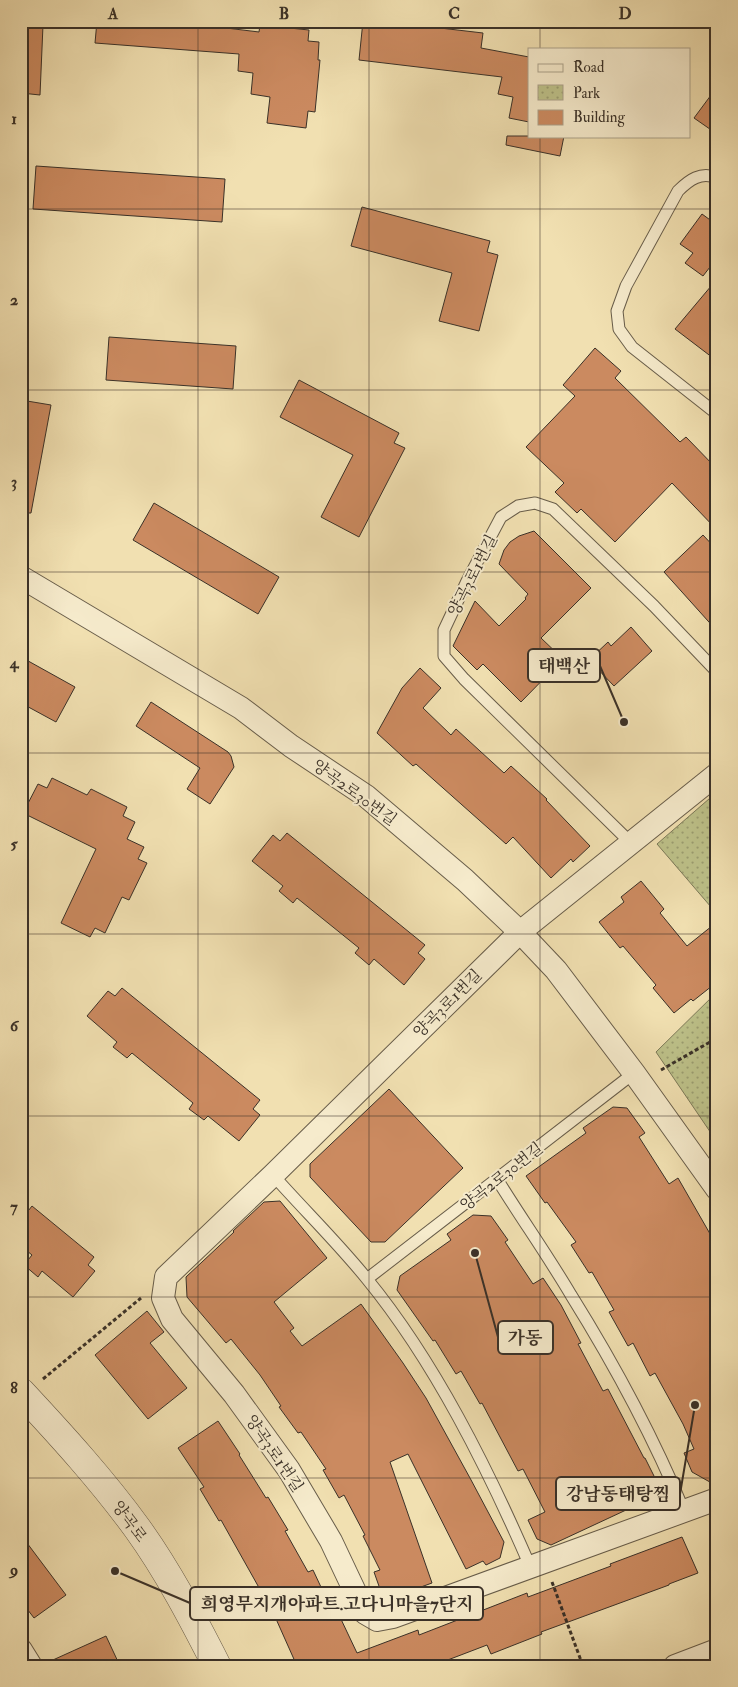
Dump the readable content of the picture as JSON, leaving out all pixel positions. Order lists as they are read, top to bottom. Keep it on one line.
{"streets":{"street":["양곡3로1번길","양곡2로30번길","양곡로"]},"crossings":[["양곡3로1번길","양곡2로30번길"]],"places":["태백산","가동","강남동태탕찜","희영무지개아파트.고다니마을7단지"],"legend":["Road","Park","Building"],"grid":{"columns":["A","B","C","D"],"rows":["1","2","3","4","5","6","7","8","9"]}}
